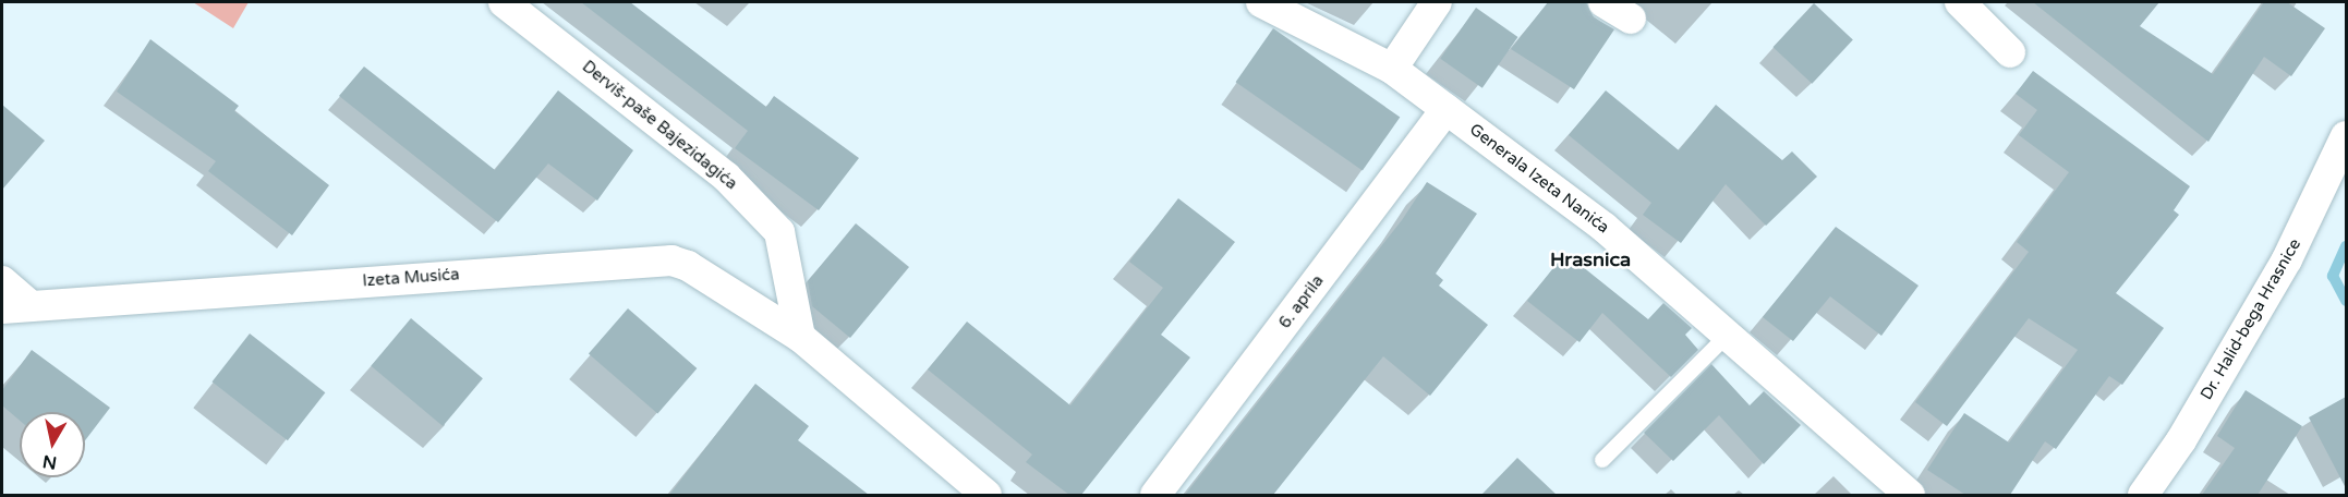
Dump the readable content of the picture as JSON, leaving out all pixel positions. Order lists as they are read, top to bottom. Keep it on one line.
{"streets":{"street":["Derviš-paše Bajezidagića","Generala Izeta Nanića","Izeta Musića","6. aprila","Dr. Halid-bega Hrasnice"]},"crossings":[["Derviš-paše Bajezidagića","Izeta Musića"],["Generala Izeta Nanića","6. aprila"]],"districts":["Hrasnica"],"north":"bottom"}
